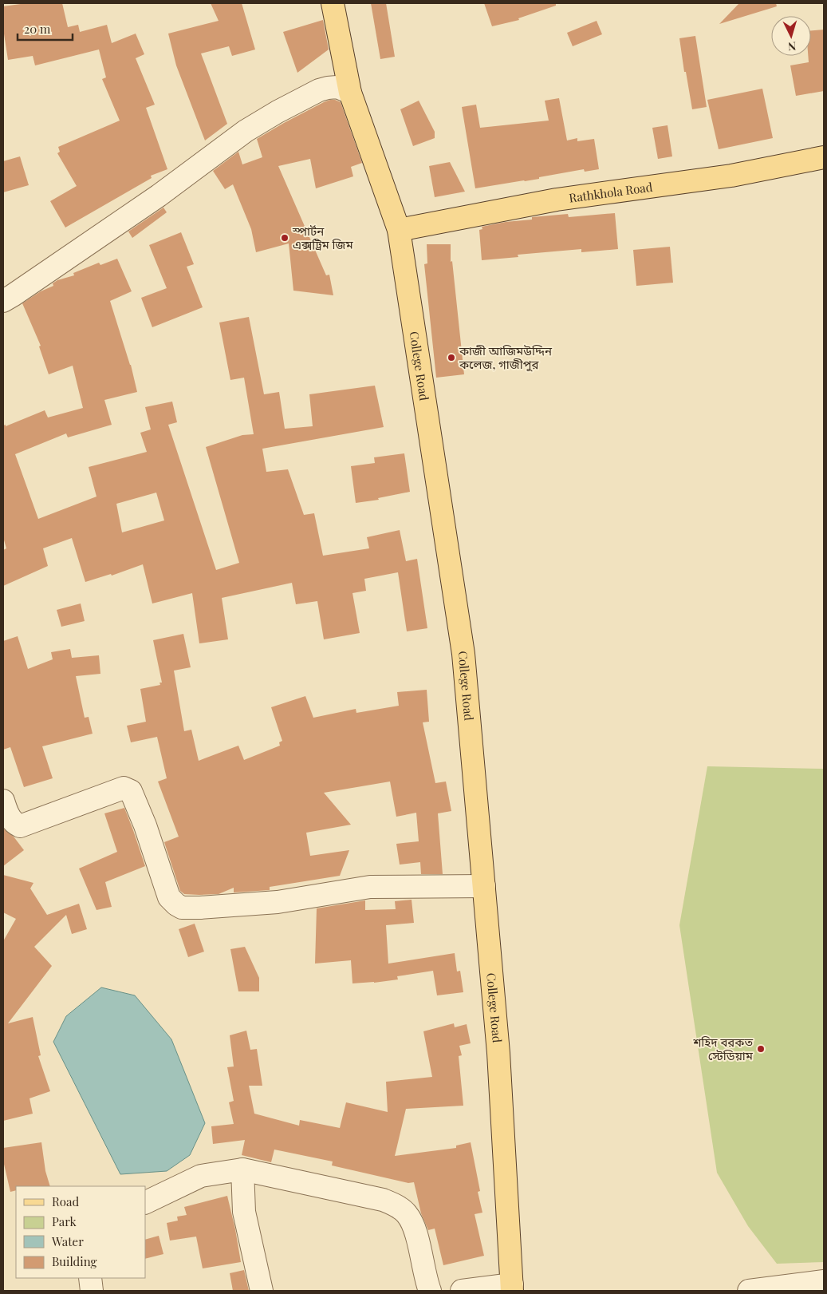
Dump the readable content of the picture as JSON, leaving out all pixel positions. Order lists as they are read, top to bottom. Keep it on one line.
{"streets":{"main road":["Rathkhola Road","College Road"]},"crossings":[["Rathkhola Road","College Road"]],"places":["স্পার্টন এক্সট্রিম জিম","কাজী আজিমউদ্দিন কলেজ, গাজীপুর","শহিদ বরকত স্টেডিয়াম"],"legend":["Road","Park","Water","Building"],"scale_bar":"20 m","north":"bottom"}
